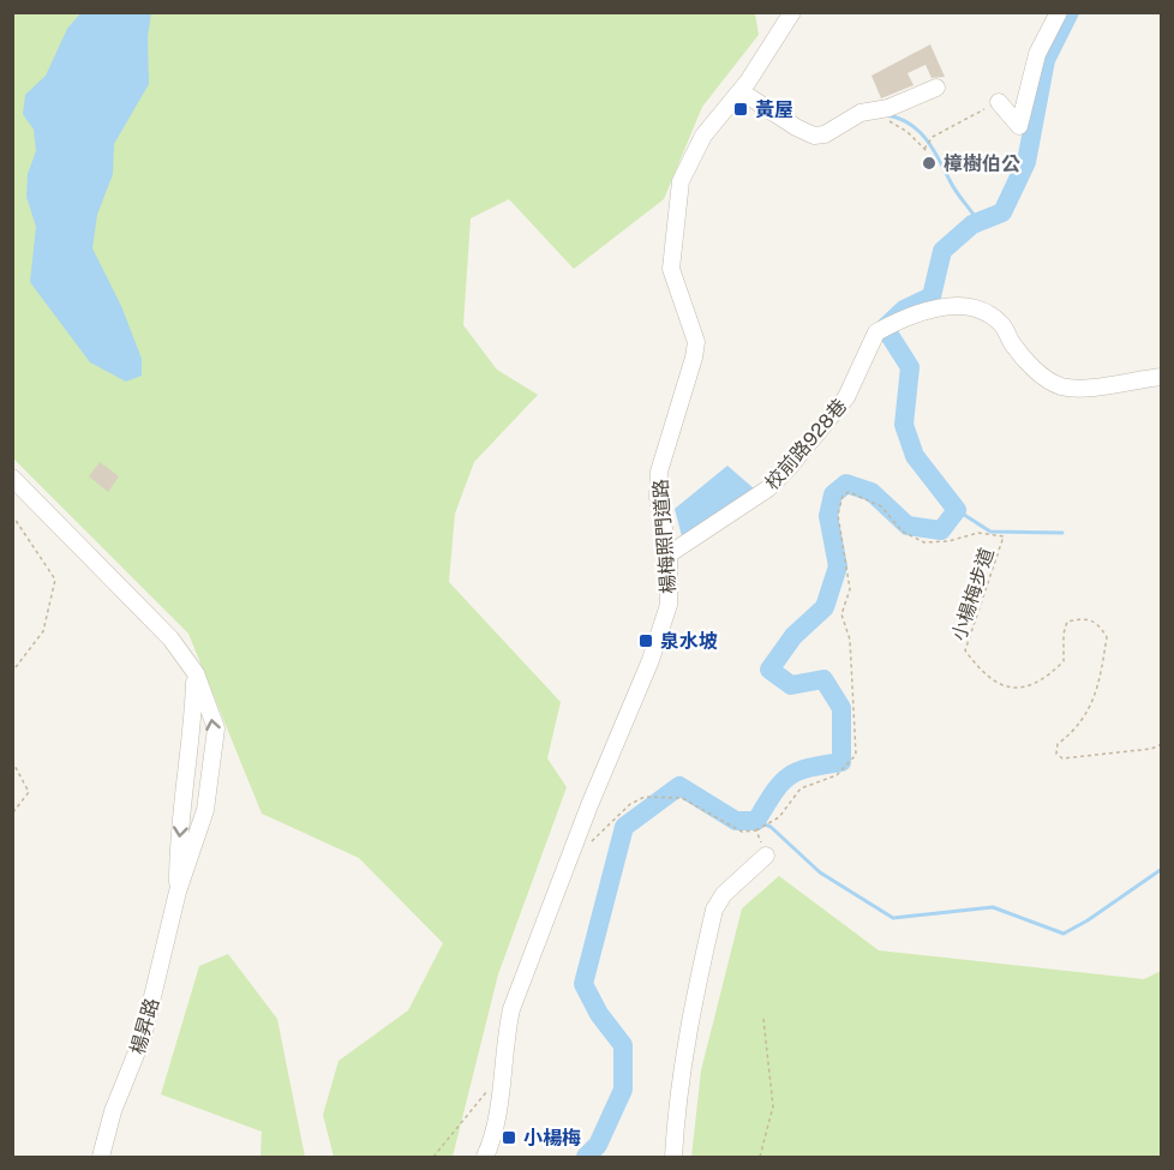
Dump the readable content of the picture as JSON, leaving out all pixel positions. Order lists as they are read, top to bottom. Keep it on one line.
{"streets":{"street":["校前路928巷","楊梅照門道路","楊昇路"],"path":["小楊梅步道"]},"crossings":[["校前路928巷","楊梅照門道路"]],"places":{"transit":["黃屋","泉水坡","小楊梅"],"other":["樟樹伯公"]}}
